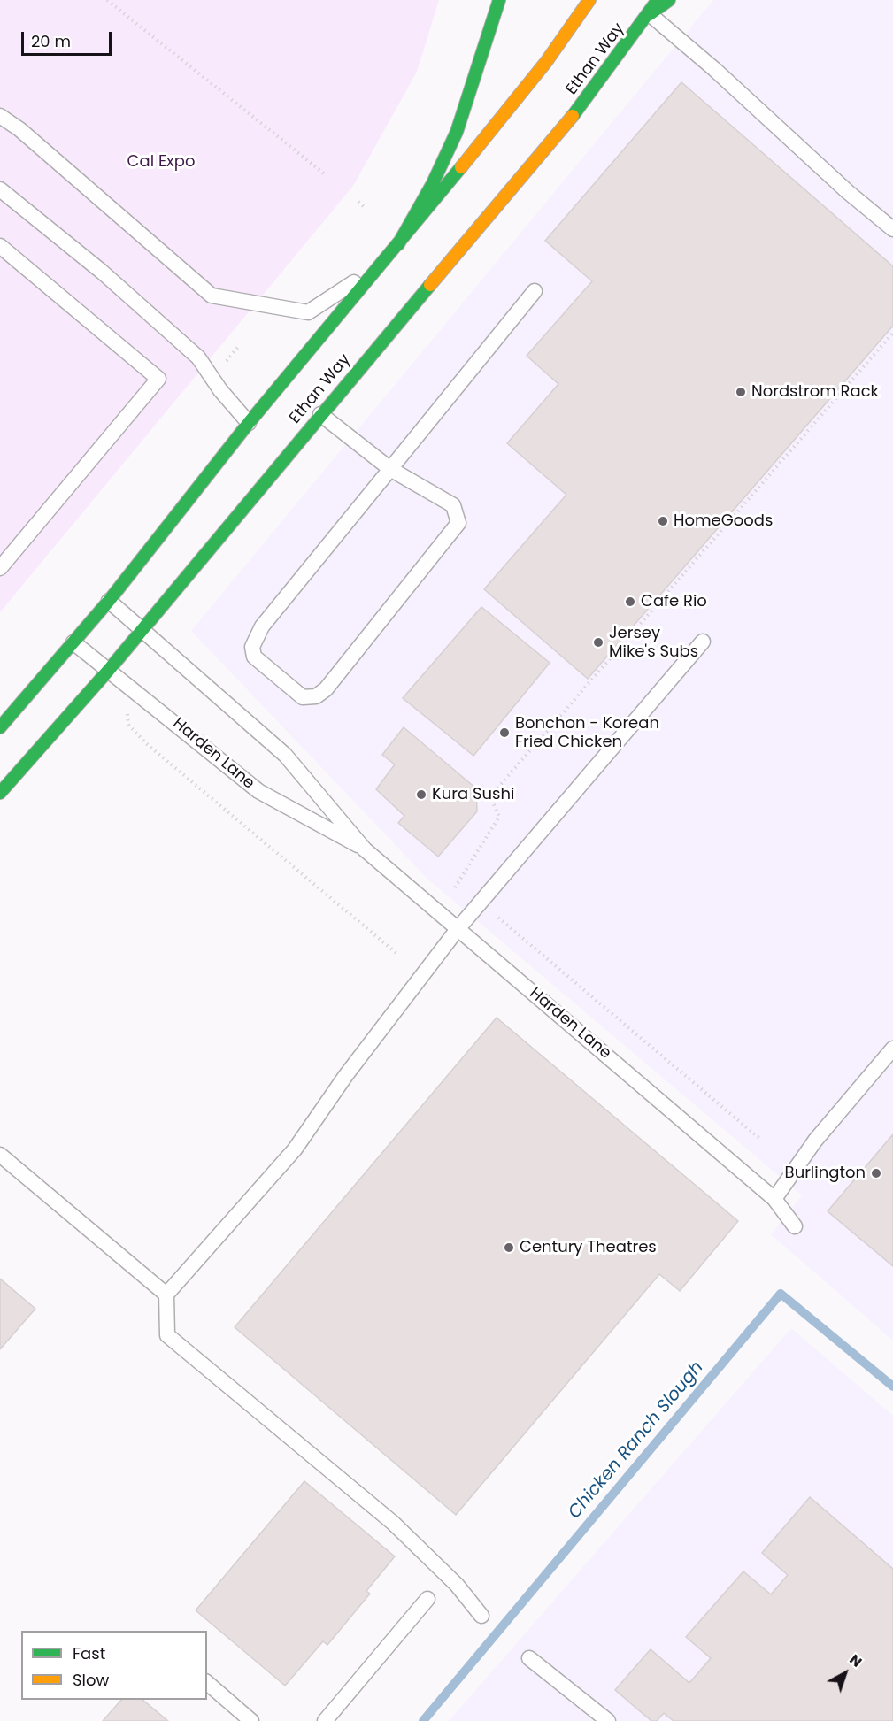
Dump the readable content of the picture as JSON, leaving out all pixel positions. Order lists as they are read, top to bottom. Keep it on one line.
{"streets":{"street":["Ethan Way"],"lane":["Harden Lane"]},"crossings":[["Ethan Way","Harden Lane"]],"water":["Chicken Ranch Slough"],"parks":["Cal Expo"],"places":["Nordstrom Rack","HomeGoods","Cafe Rio","Jersey Mike's Subs","Bonchon - Korean Fried Chicken","Kura Sushi","Burlington","Century Theatres"],"legend":["Fast","Slow"],"scale_bar":"20 m","north":"top right"}
